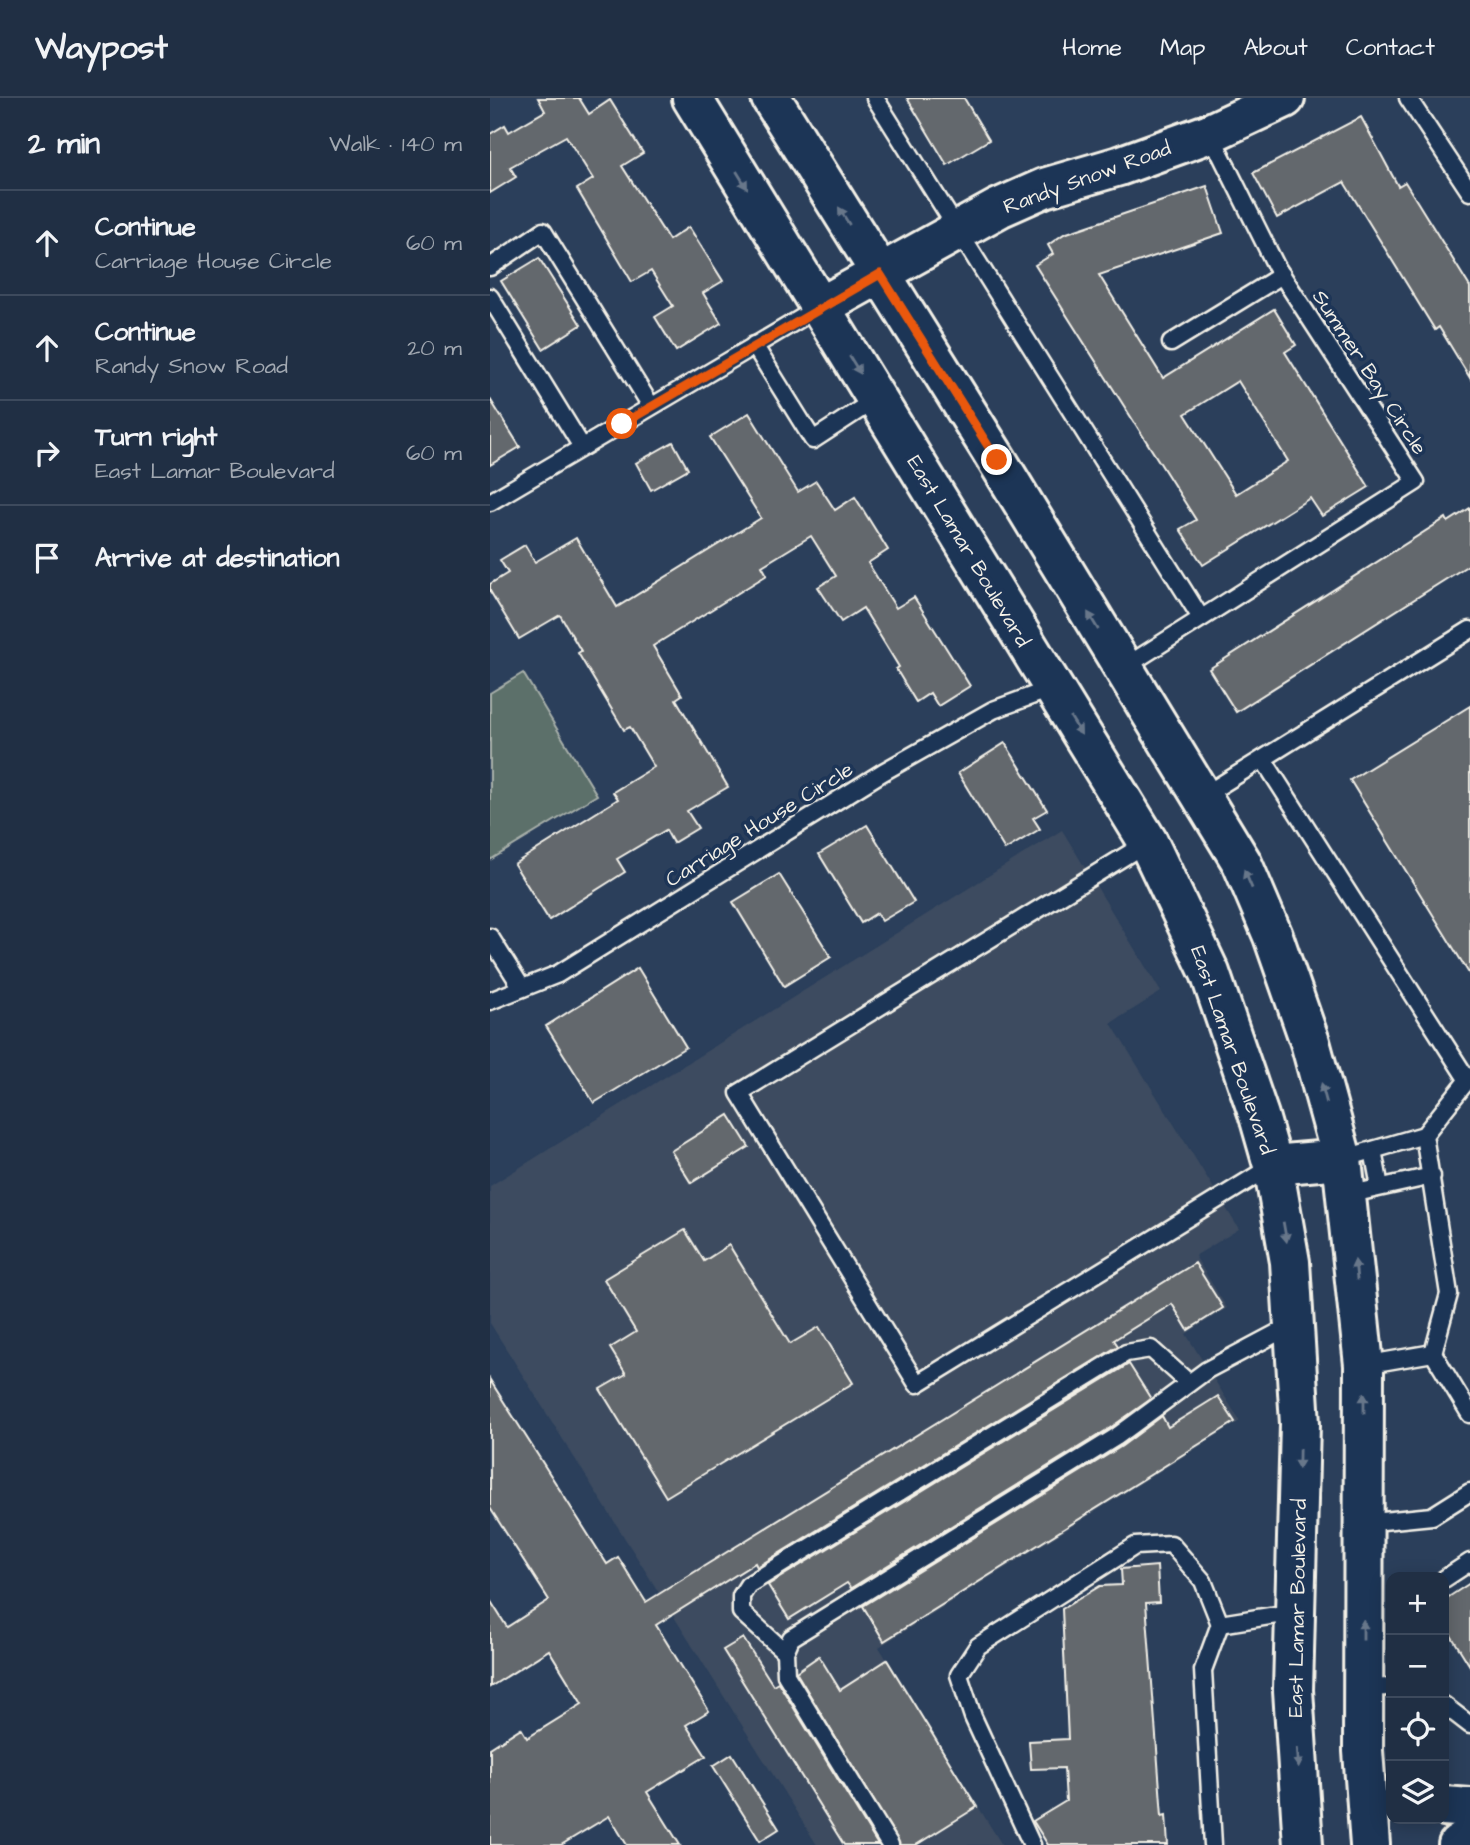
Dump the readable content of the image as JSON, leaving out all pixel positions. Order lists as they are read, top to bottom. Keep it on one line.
{"streets":{"main road":["Randy Snow Road","East Lamar Boulevard"],"lane":["Summer Bay Circle","Carriage House Circle"]},"crossings":[["Randy Snow Road","Summer Bay Circle"],["Randy Snow Road","East Lamar Boulevard"],["East Lamar Boulevard","Carriage House Circle"]],"page":{"header":"Waypost","nav":["Home","Map","About","Contact"],"heading":["2 min","Walk · 140 m"],"list":[["Continue","Carriage House Circle","60 m"],["Continue","Randy Snow Road","20 m"],["Turn right","East Lamar Boulevard","60 m"],"Arrive at destination"],"map_buttons":["+","−"]}}
